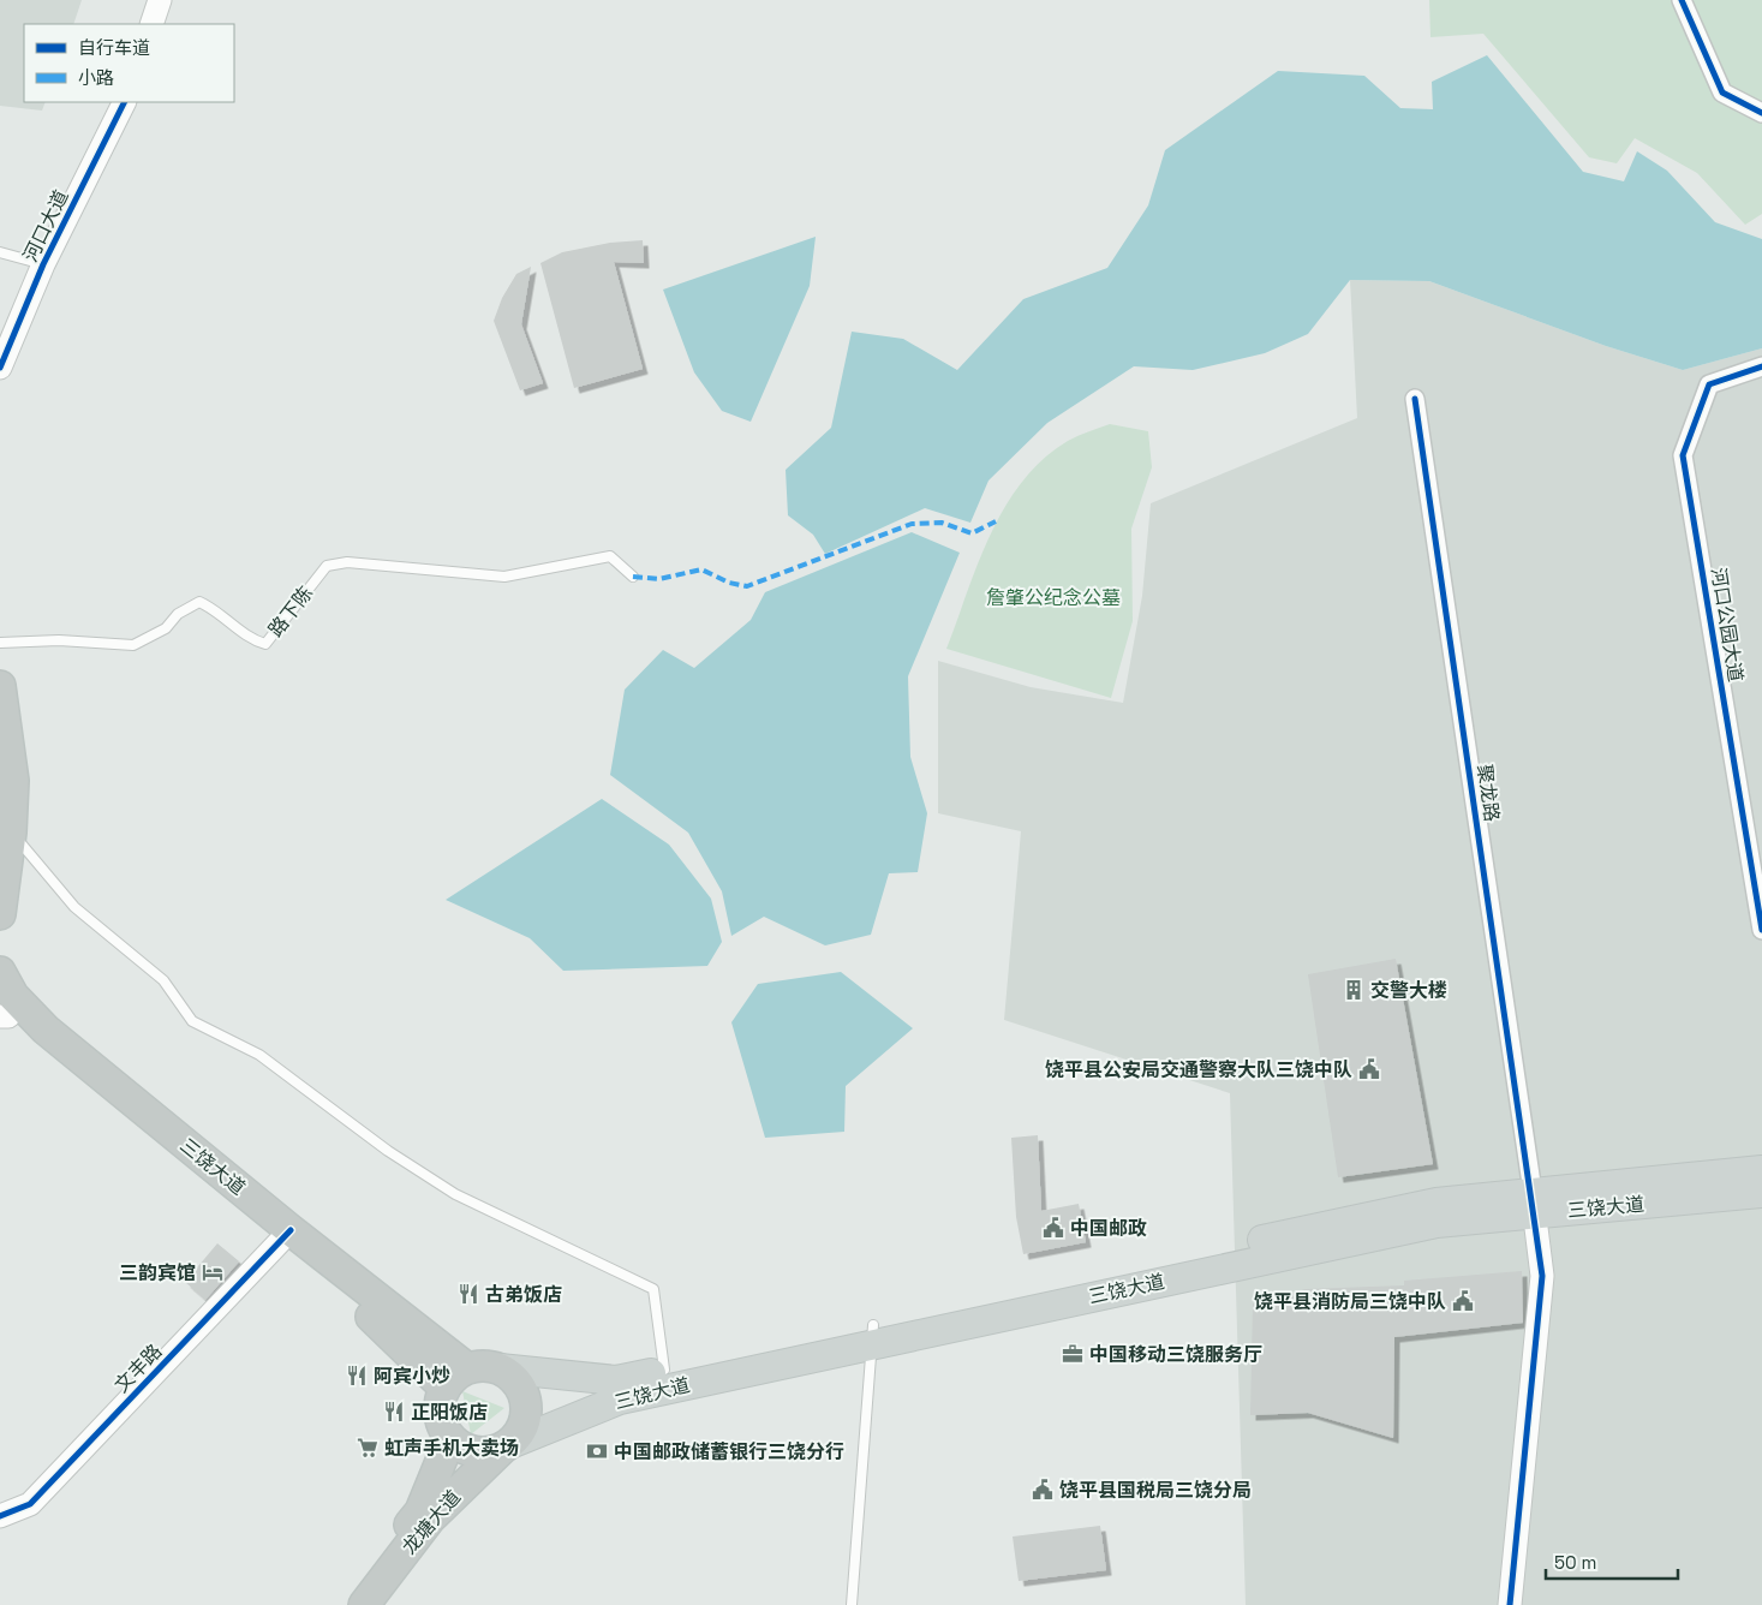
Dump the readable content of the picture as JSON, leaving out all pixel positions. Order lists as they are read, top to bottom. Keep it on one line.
{"streets":{"highway":["三饶大道","龙塘大道"],"street":["河口大道","河口公园大道","聚龙路","文丰路"],"lane":["路下陈"]},"crossings":[["聚龙路","三饶大道"],["三饶大道","文丰路"],["三饶大道","龙塘大道"]],"parks":["詹肇公纪念公墓"],"places":{"building":["交警大楼"],"public building":["饶平县公安局交通警察大队三饶中队","中国邮政","饶平县消防局三饶中队","饶平县国税局三饶分局"],"hotel":["三韵宾馆"],"restaurant":["古弟饭店","阿宾小炒","正阳饭店"],"office":["中国移动三饶服务厅"],"supermarket":["虹声手机大卖场"],"bank":["中国邮政储蓄银行三饶分行"]},"legend":["自行车道","小路"],"scale_bar":"50 m"}
